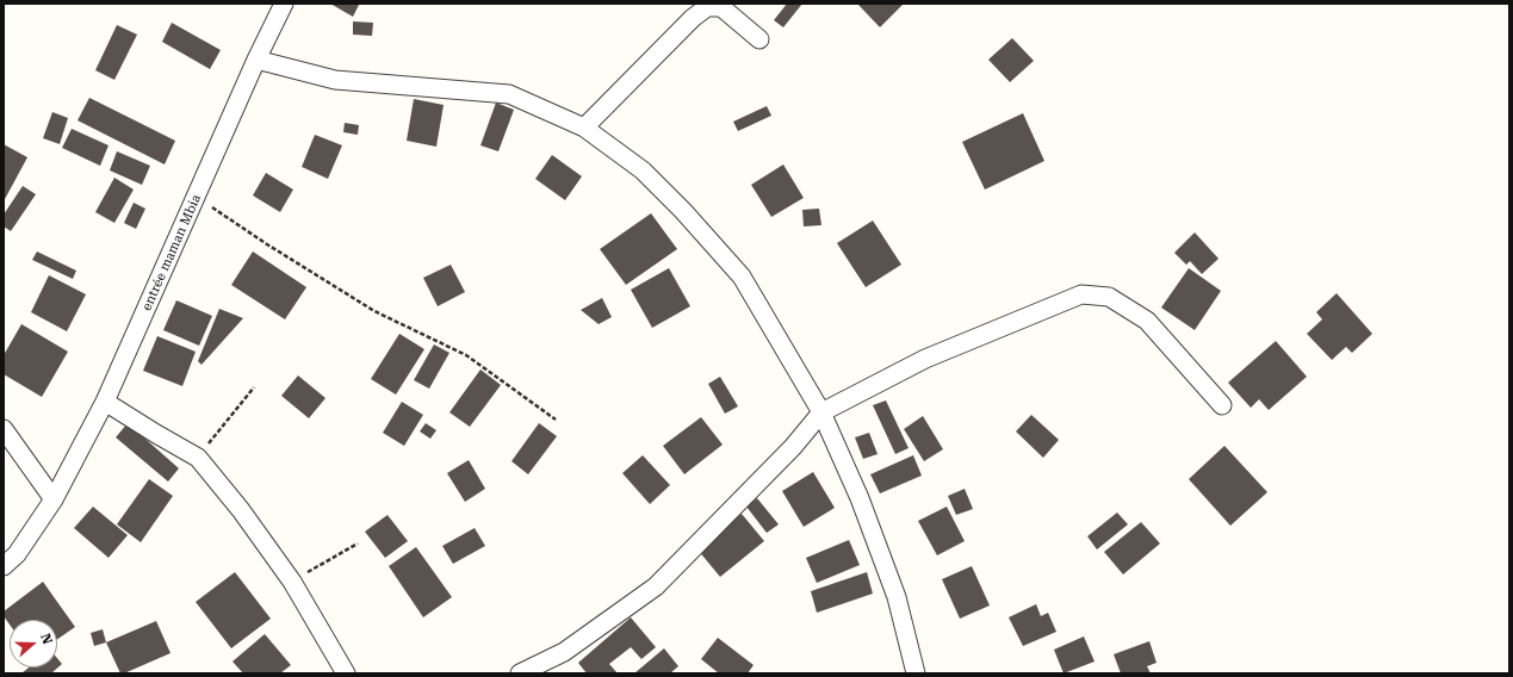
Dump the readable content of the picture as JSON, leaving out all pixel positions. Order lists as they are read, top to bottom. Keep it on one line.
{"streets":{"street":["entrée maman Mbia"]},"north":"right"}
